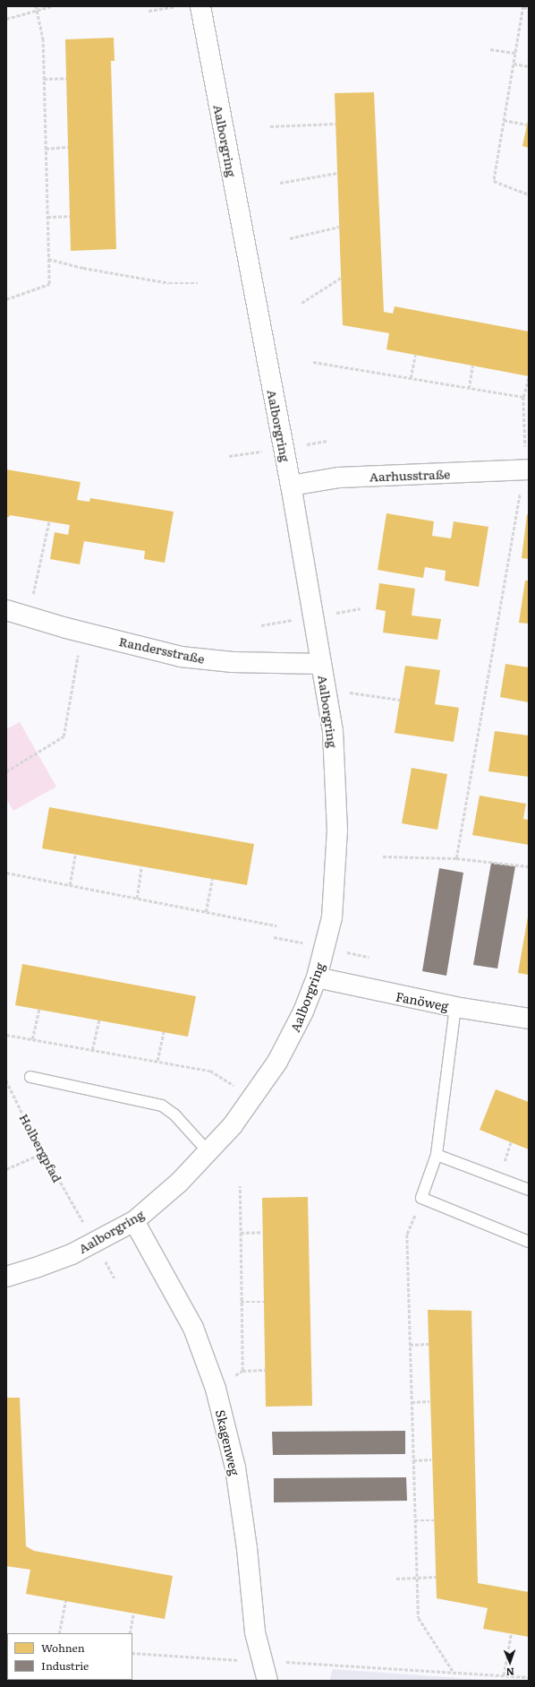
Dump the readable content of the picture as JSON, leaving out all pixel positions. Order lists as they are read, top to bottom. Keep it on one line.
{"streets":{"street":["Aalborgring","Aarhusstraße","Randersstraße","Fanöweg","Skagenweg"],"path":["Holbergpfad"]},"crossings":[["Aalborgring","Aarhusstraße"],["Aalborgring","Randersstraße"],["Aalborgring","Fanöweg"],["Aalborgring","Skagenweg"]],"legend":["Wohnen","Industrie"],"north":"bottom"}
